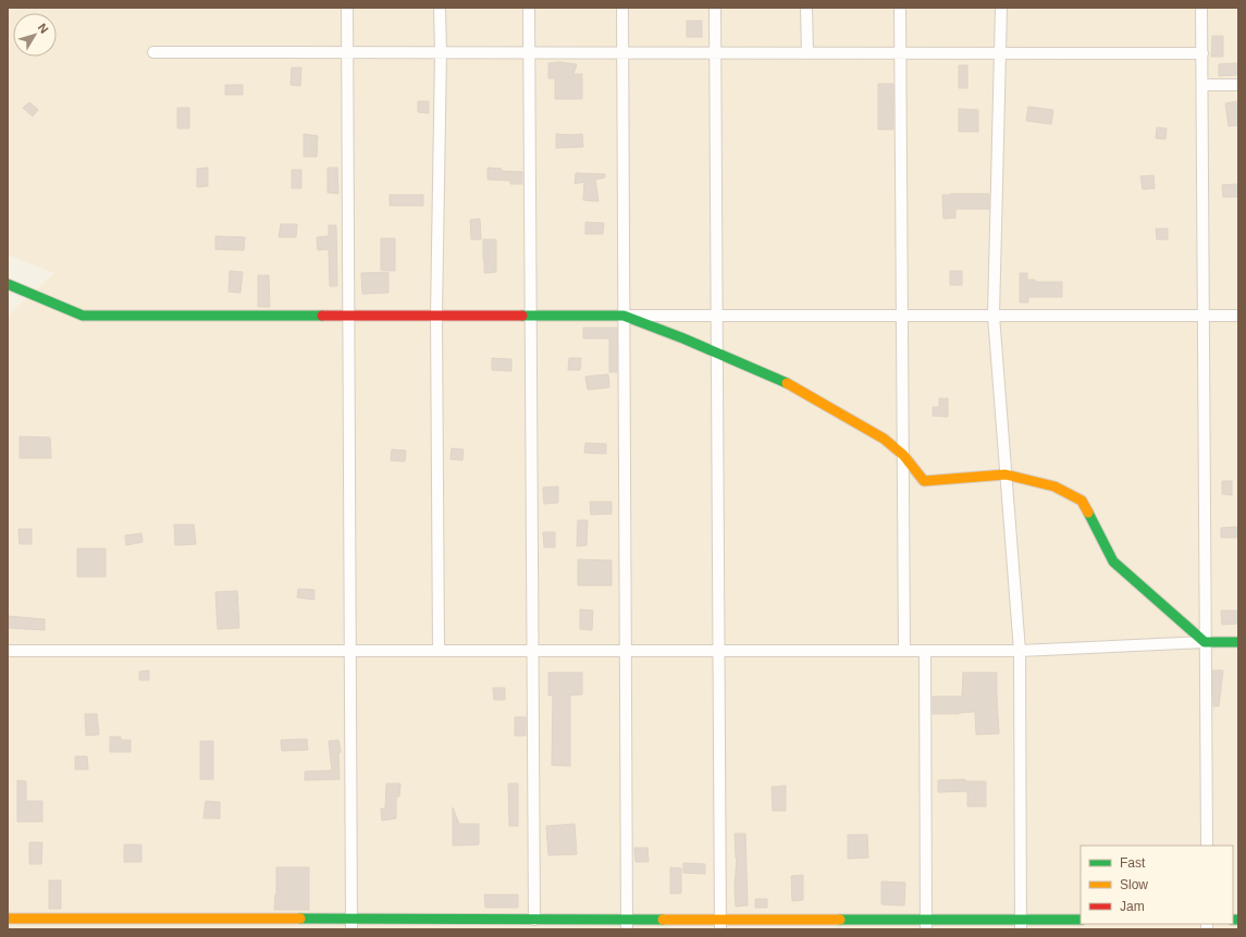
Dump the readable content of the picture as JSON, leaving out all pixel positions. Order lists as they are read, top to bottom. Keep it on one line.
{"legend":["Fast","Slow","Jam"],"north":"top right"}
